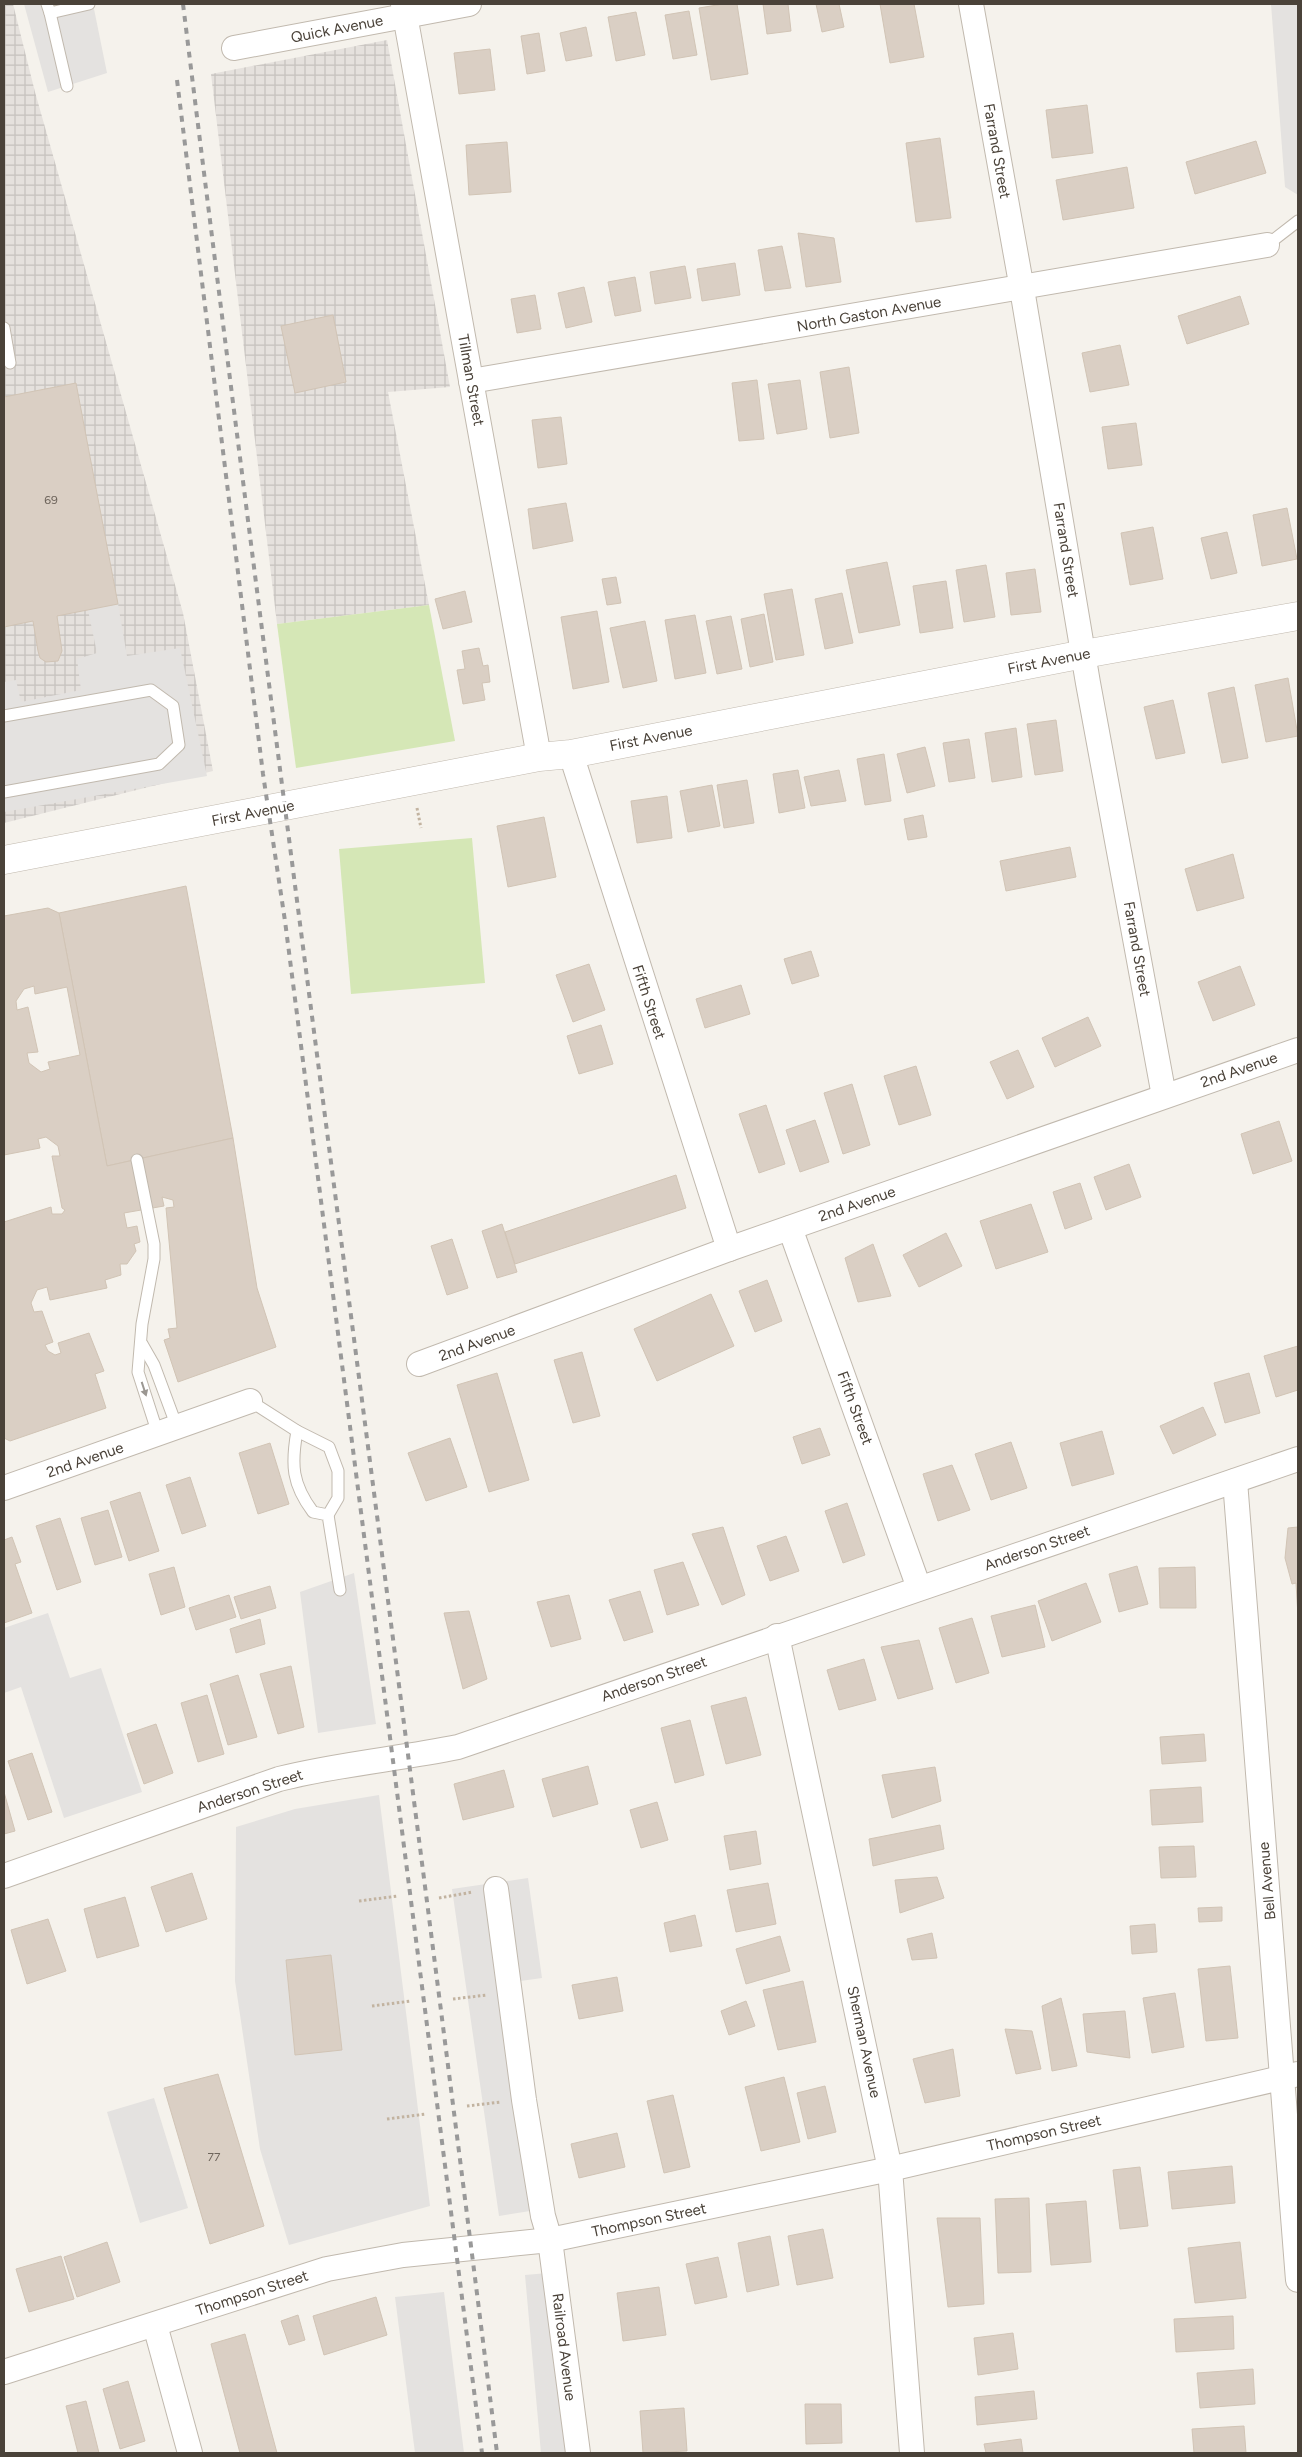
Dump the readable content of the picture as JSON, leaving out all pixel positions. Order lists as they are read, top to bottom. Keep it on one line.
{"streets":{"street":["Quick Avenue","Farrand Street","North Gaston Avenue","Tillman Street","First Avenue","Fifth Street","2nd Avenue","Anderson Street","Bell Avenue","Sherman Avenue","Thompson Street","Railroad Avenue"]},"crossings":[["Quick Avenue","Tillman Street"],["Farrand Street","North Gaston Avenue"],["Farrand Street","First Avenue"],["Farrand Street","2nd Avenue"],["North Gaston Avenue","Tillman Street"],["Tillman Street","First Avenue"],["First Avenue","Fifth Street"],["Fifth Street","2nd Avenue"],["Fifth Street","Anderson Street"],["Anderson Street","Bell Avenue"],["Anderson Street","Sherman Avenue"],["Bell Avenue","Thompson Street"],["Sherman Avenue","Thompson Street"],["Thompson Street","Railroad Avenue"]],"house_numbers":["69","77"]}
